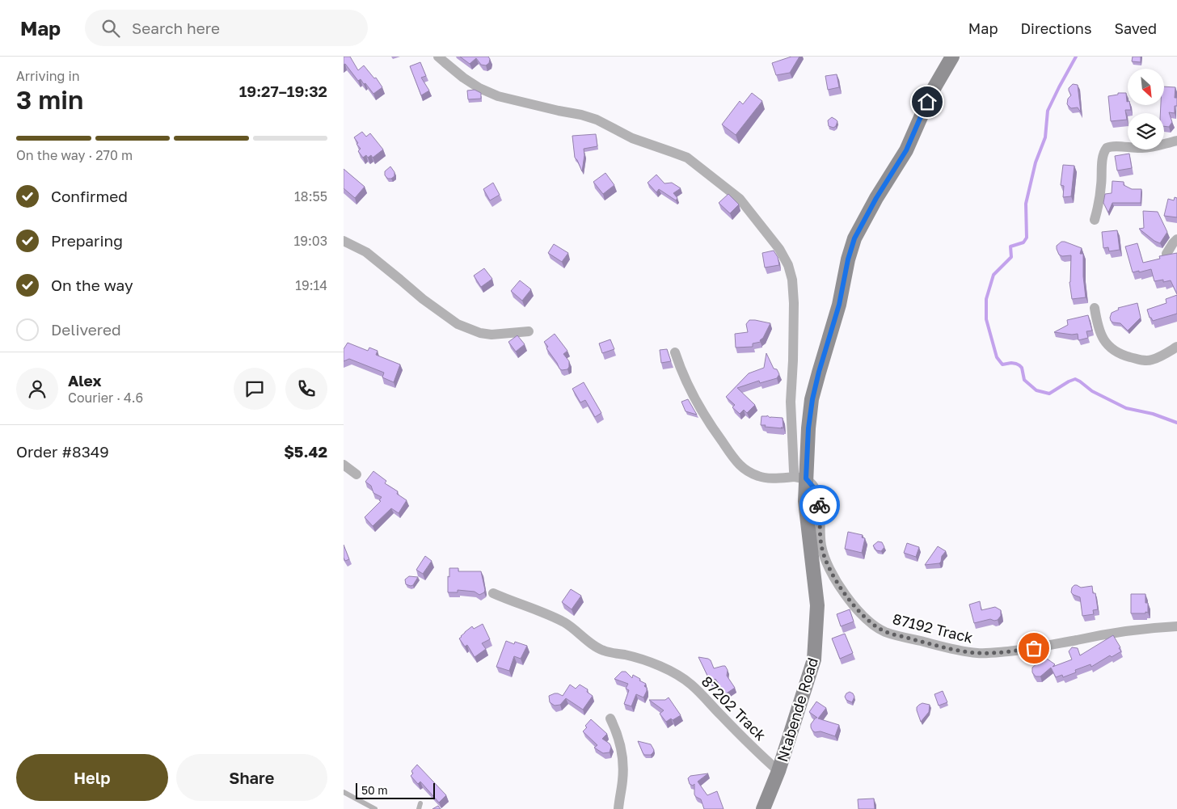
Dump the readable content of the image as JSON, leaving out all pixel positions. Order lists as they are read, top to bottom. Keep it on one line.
{"streets":{"street":["87192 Track","87202 Track","Ntabende Road"]},"crossings":[["87192 Track","Ntabende Road"],["87202 Track","Ntabende Road"]],"scale_bar":"50 m","north":"bottom right","page":{"header":"Map","search":"Search here","nav":["Map","Directions","Saved"],"heading":["3 min","Arriving in","19:27–19:32"],"panel":["Alex","Courier · 4.6","Order #8349","$5.42"],"bar":"On the way · 270 m","list":[["Confirmed","18:55"],["Preparing","19:03"],["On the way","19:14"],"Delivered"],"buttons":["Help","Share"],"scale":"50 m"}}
